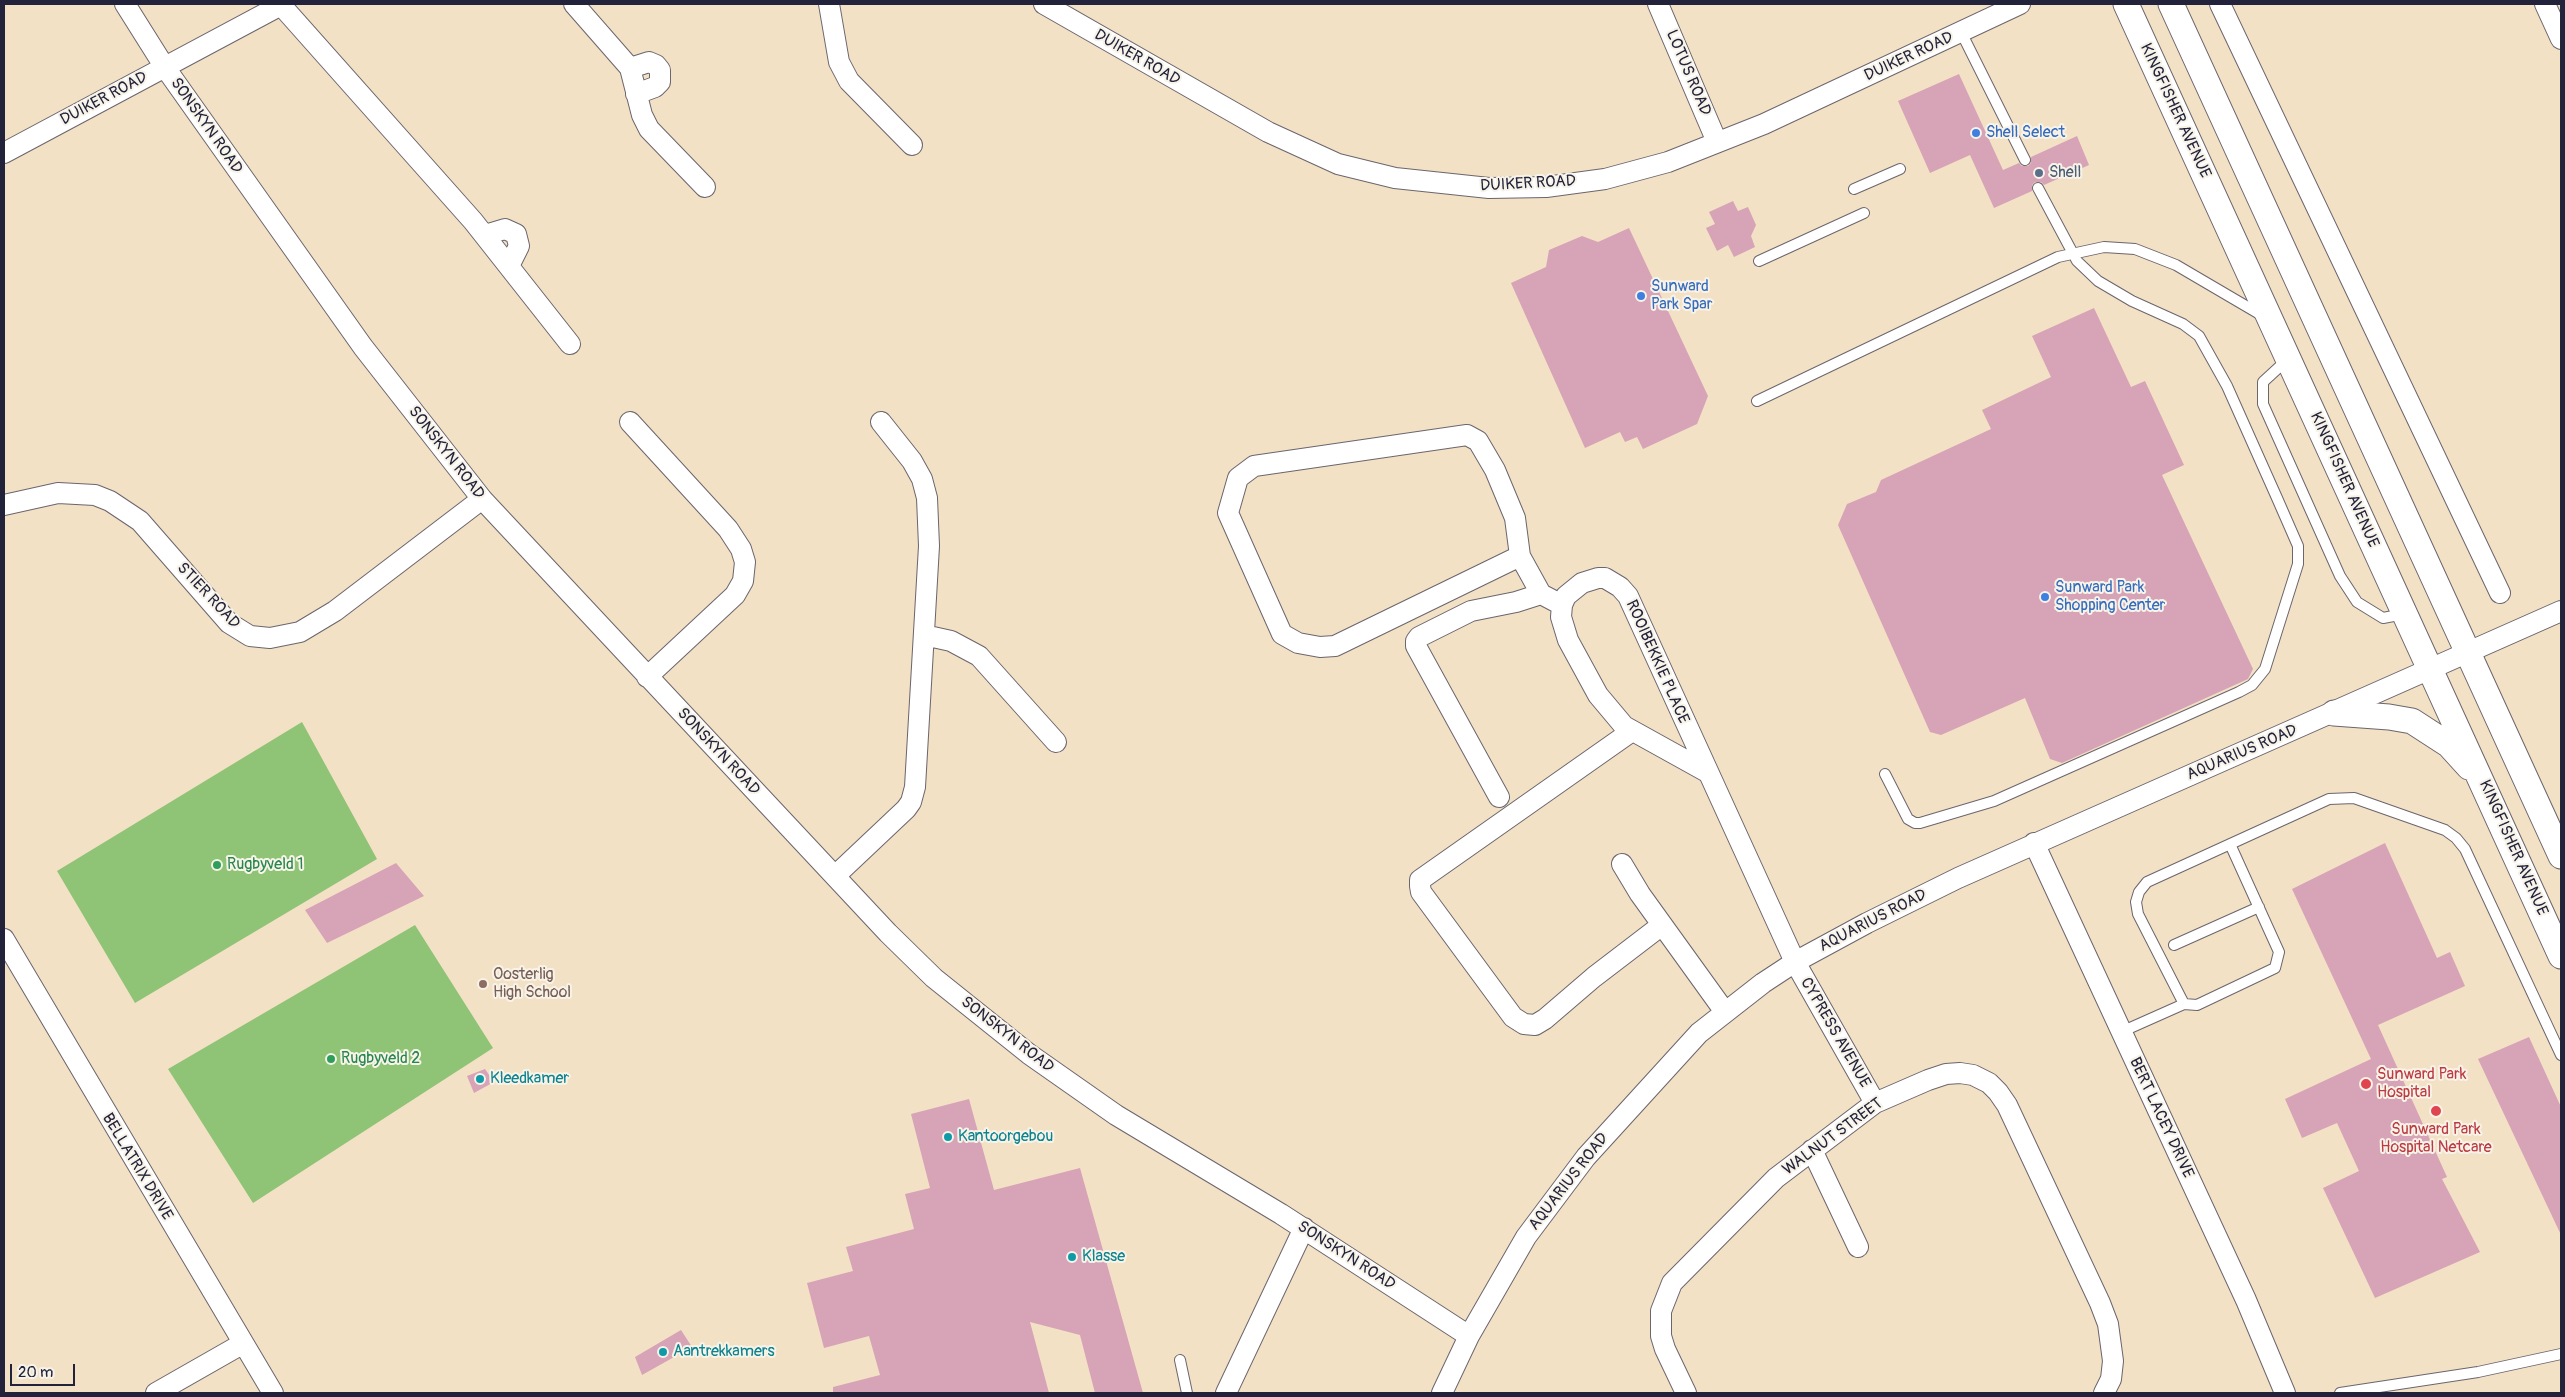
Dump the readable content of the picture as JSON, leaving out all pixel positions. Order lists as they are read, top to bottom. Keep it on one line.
{"streets":{"street":["DUIKER ROAD","LOTUS ROAD","KINGFISHER AVENUE","SONSKYN ROAD","STIER ROAD","ROOIBEKKIE PLACE","AQUARIUS ROAD","CYPRESS AVENUE","BERT LACEY DRIVE","WALNUT STREET","BELLATRIX DRIVE"]},"crossings":[["DUIKER ROAD","LOTUS ROAD"],["DUIKER ROAD","SONSKYN ROAD"],["KINGFISHER AVENUE","AQUARIUS ROAD"],["SONSKYN ROAD","STIER ROAD"],["SONSKYN ROAD","AQUARIUS ROAD"],["ROOIBEKKIE PLACE","AQUARIUS ROAD"],["ROOIBEKKIE PLACE","CYPRESS AVENUE"],["AQUARIUS ROAD","CYPRESS AVENUE"],["AQUARIUS ROAD","BERT LACEY DRIVE"],["CYPRESS AVENUE","WALNUT STREET"]],"places":["Shell Select","Shell","Sunward Park Spar","Sunward Park Shopping Center","Rugbyveld 1","Oosterlig High School","Rugbyveld 2","Kleedkamer","Sunward Park Hospital","Sunward Park Hospital Netcare","Kantoorgebou","Klasse","Aantrekkamers"],"scale_bar":"20 m"}
